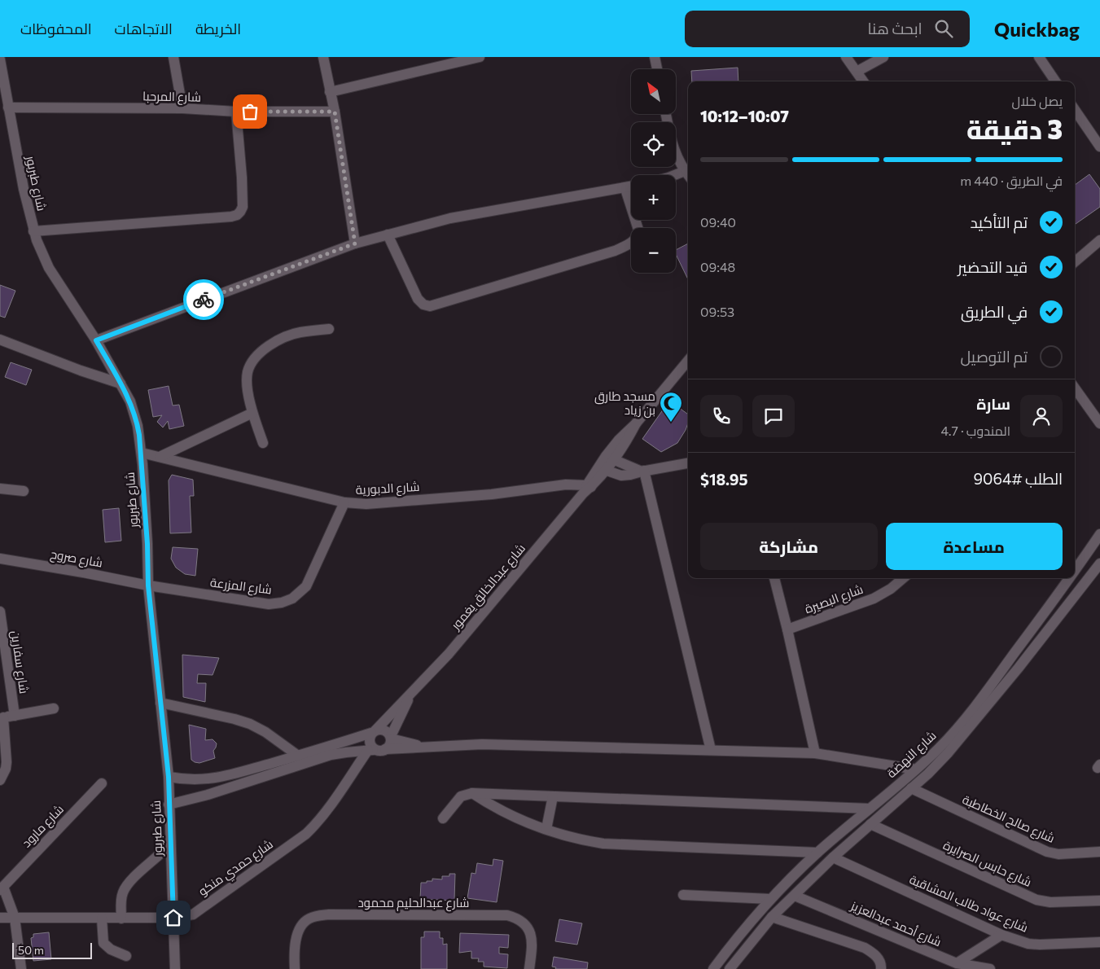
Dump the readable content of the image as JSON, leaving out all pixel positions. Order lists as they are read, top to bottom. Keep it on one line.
{"streets":{"street":["شارع المرحبا","شارع طبربور","شارع الدبورية","شارع صروح","شارع المزرعة","شارع عبدالخالق يغمور","شارع البصيرة","شارع سفارين","شارع النهضة","شارع صالح الخطاطبة","شارع مارود","شارع حابس الصرايرة","شارع حمدي منكو","شارع عبدالحليم محمود","شارع عواد طالب المشاقبة","شارع أحمد عبدالعزيز"]},"crossings":[["شارع المرحبا","شارع طبربور"],["شارع طبربور","شارع الدبورية"],["شارع طبربور","شارع صروح"],["شارع طبربور","شارع المزرعة"],["شارع طبربور","شارع حمدي منكو"],["شارع الدبورية","شارع المزرعة"],["شارع الدبورية","شارع عبدالخالق يغمور"],["شارع صروح","شارع المزرعة"],["شارع عبدالخالق يغمور","شارع حمدي منكو"],["شارع النهضة","شارع صالح الخطاطبة"],["شارع النهضة","شارع حابس الصرايرة"],["شارع النهضة","شارع عواد طالب المشاقبة"],["شارع النهضة","شارع أحمد عبدالعزيز"],["شارع مارود","شارع حمدي منكو"]],"places":{"mosque":["مسجد طارق بن زياد"]},"scale_bar":"50 m","north":"top left","page":{"header":"Quickbag","search":"ابحث هنا","nav":["الخريطة","الاتجاهات","المحفوظات"],"map_buttons":["+","−"],"heading":["3 دقيقة","يصل خلال","10:07–10:12"],"panel":["سارة","المندوب · 4.7","الطلب #9064","$18.95"],"bar":"في الطريق · 440 m","list":[["تم التأكيد","09:40"],["قيد التحضير","09:48"],["في الطريق","09:53"],"تم التوصيل"],"buttons":["مساعدة","مشاركة"],"scale":"50 m"}}
